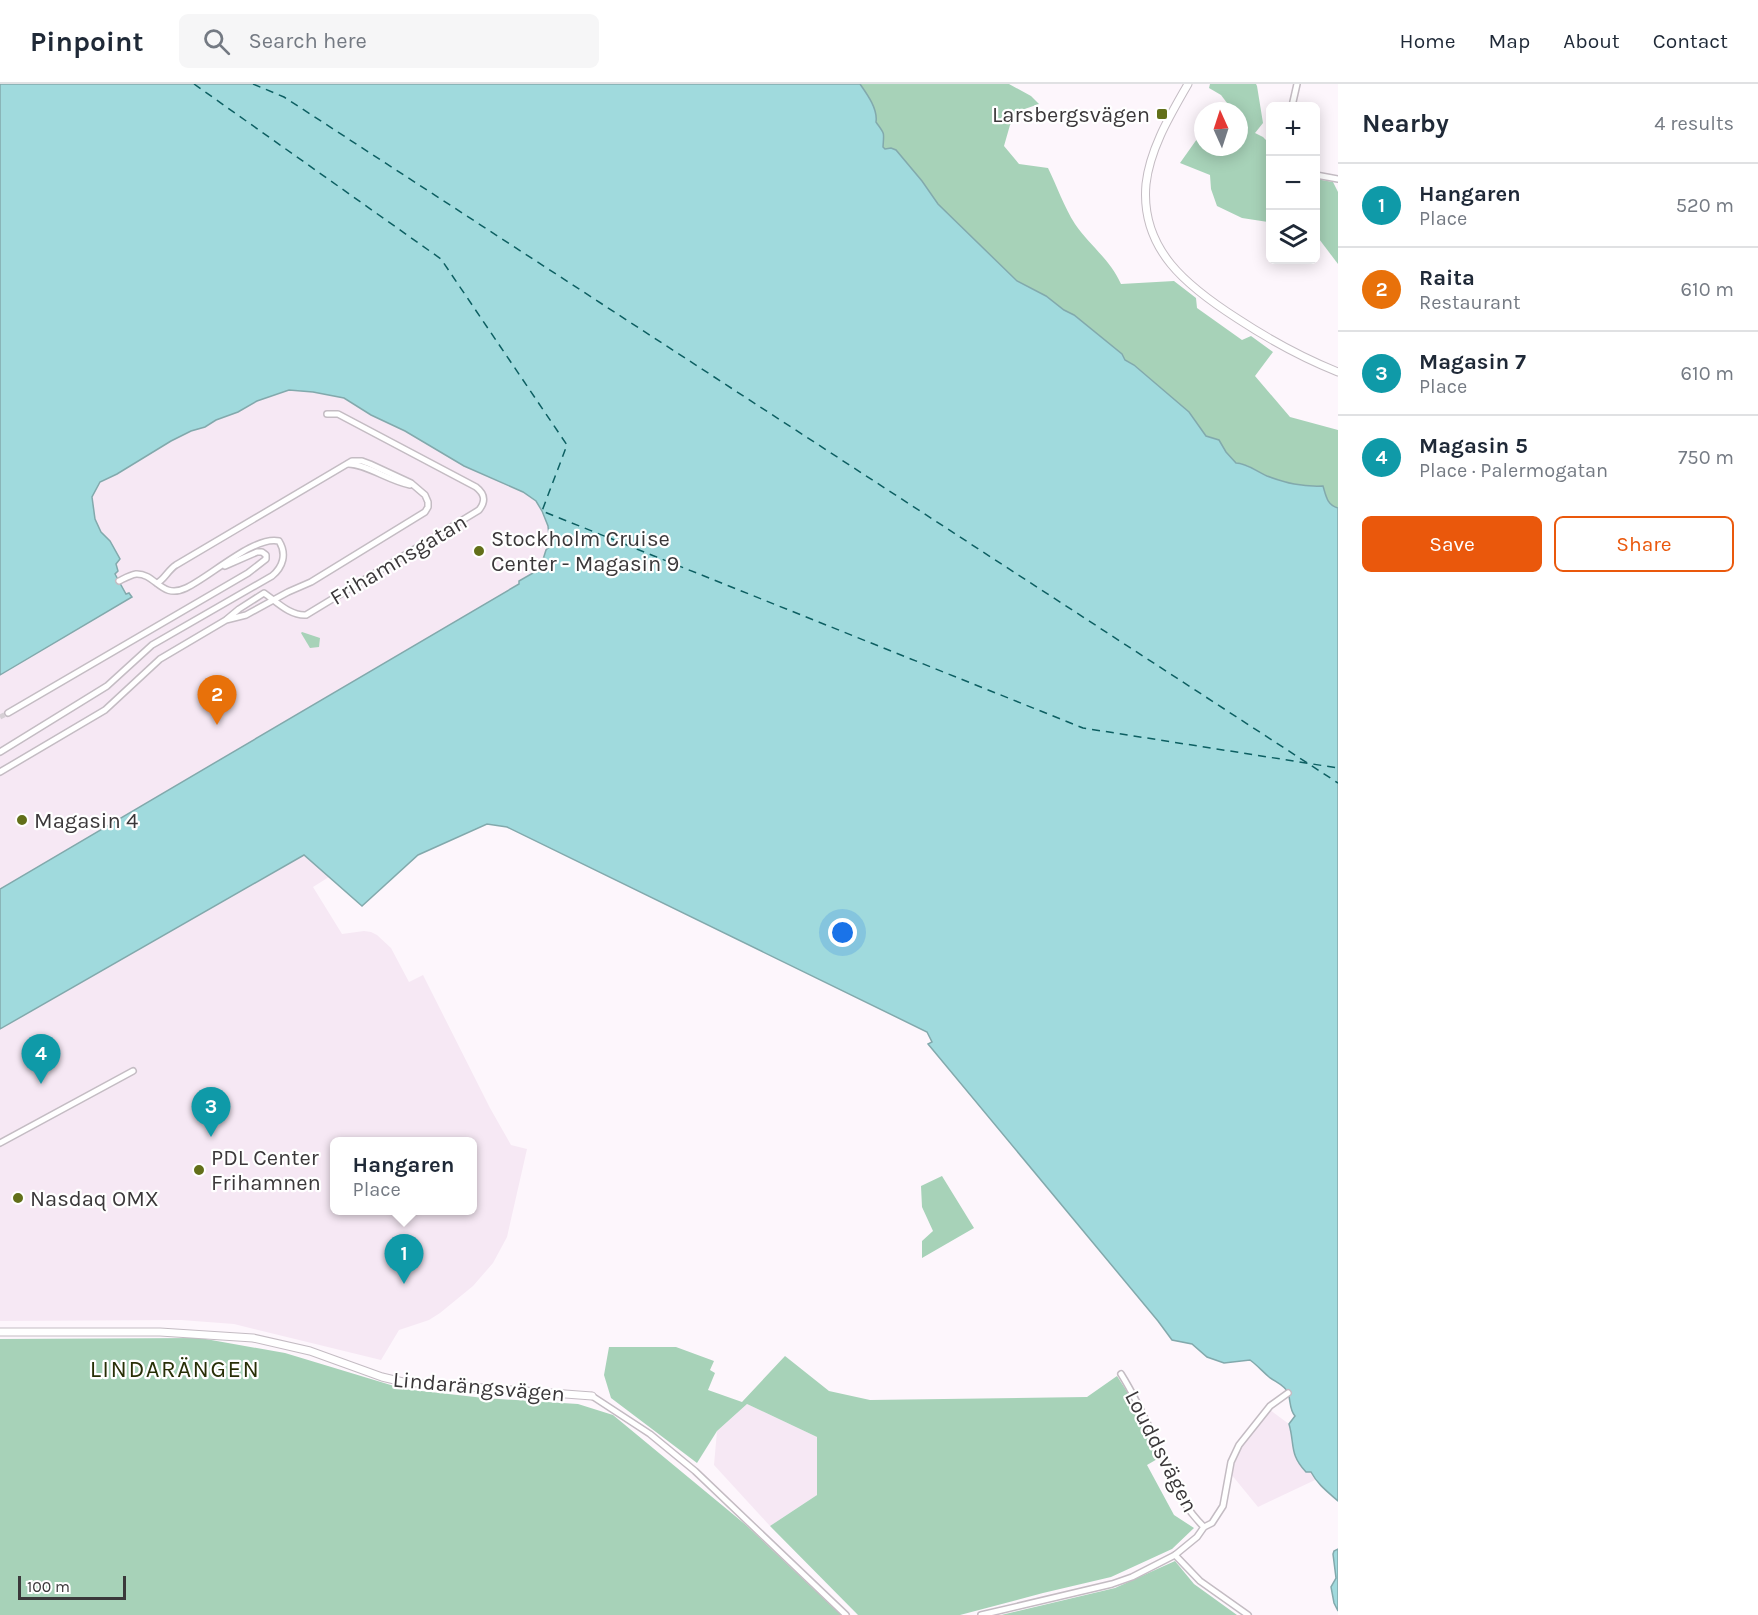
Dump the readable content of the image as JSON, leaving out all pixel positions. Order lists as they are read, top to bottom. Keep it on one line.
{"streets":{"street":["Frihamnsgatan","Lindarängsvägen","Louddsvägen"]},"districts":["LINDARÄNGEN"],"places":{"transit":["Larsbergsvägen"],"other":["Stockholm Cruise Center - Magasin 9","Magasin 4","PDL Center Frihamnen","Nasdaq OMX"]},"scale_bar":"100 m","north":"top","page":{"header":"Pinpoint","search":"Search here","nav":["Home","Map","About","Contact"],"heading":["Nearby","4 results"],"map_buttons":["+","−"],"list":[{"mark":"1","name":"Hangaren","note":"Place","value":"520 m"},{"mark":"2","name":"Raita","note":"Restaurant","value":"610 m"},{"mark":"3","name":"Magasin 7","note":"Place","value":"610 m"},{"mark":"4","name":"Magasin 5","note":"Place · Palermogatan","value":"750 m"}],"buttons":["Save","Share"],"pins":["2","4","3","1"],"popup":["Hangaren","Place"],"scale":"100 m"}}
